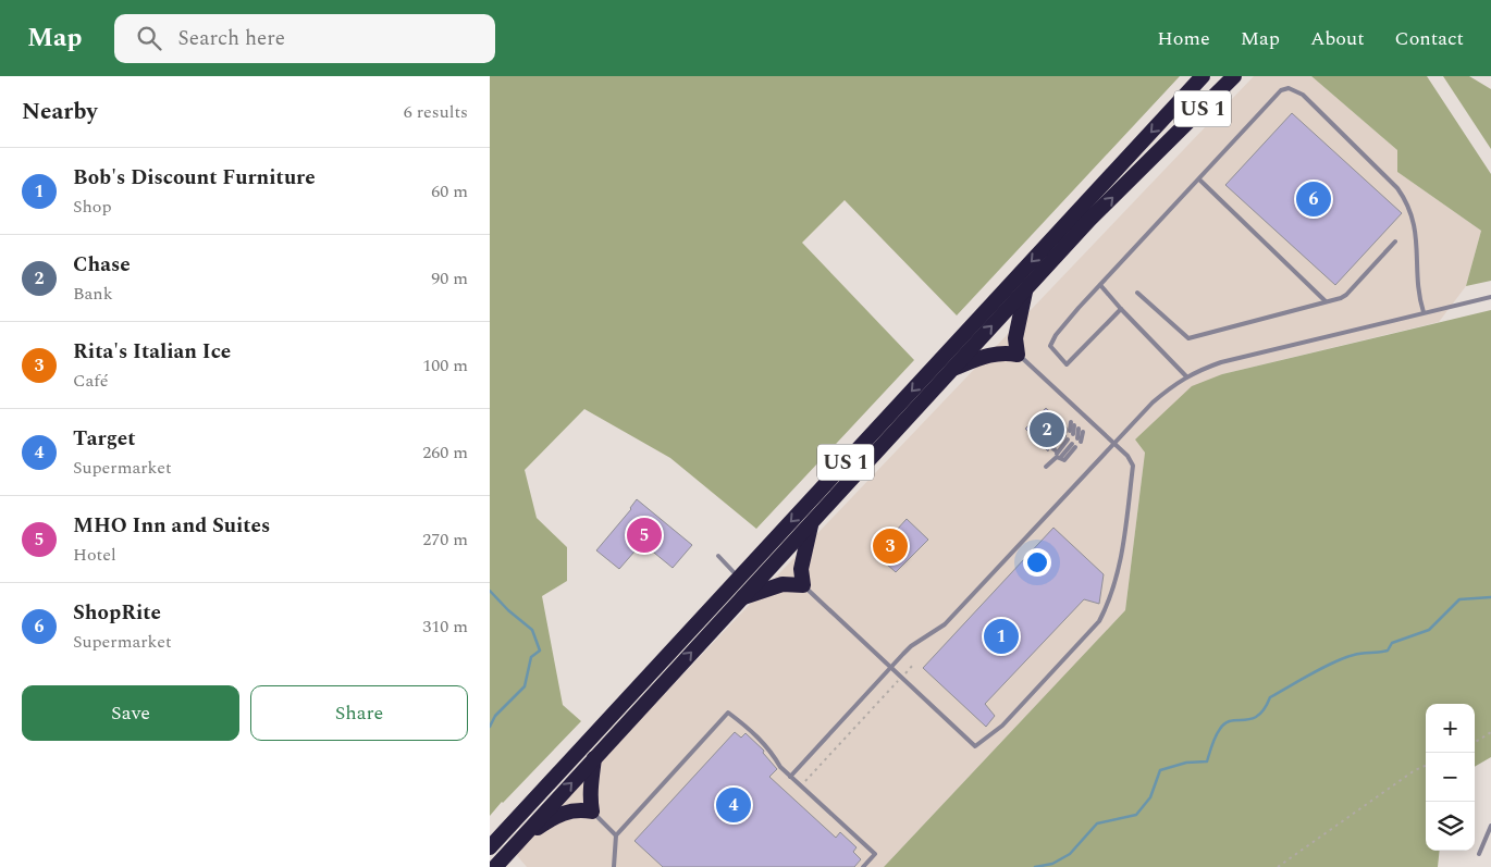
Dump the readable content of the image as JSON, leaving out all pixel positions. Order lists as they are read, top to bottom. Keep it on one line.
{"streets":{"highway":["US 1"]},"page":{"header":"Map","search":"Search here","nav":["Home","Map","About","Contact"],"heading":["Nearby","6 results"],"list":[{"mark":"1","name":"Bob's Discount Furniture","note":"Shop","value":"60 m"},{"mark":"2","name":"Chase","note":"Bank","value":"90 m"},{"mark":"3","name":"Rita's Italian Ice","note":"Café","value":"100 m"},{"mark":"4","name":"Target","note":"Supermarket","value":"260 m"},{"mark":"5","name":"MHO Inn and Suites","note":"Hotel","value":"270 m"},{"mark":"6","name":"ShopRite","note":"Supermarket","value":"310 m"}],"pins":["6","2","5","3","1","4"],"buttons":["Save","Share"],"map_buttons":["+","−"]}}
